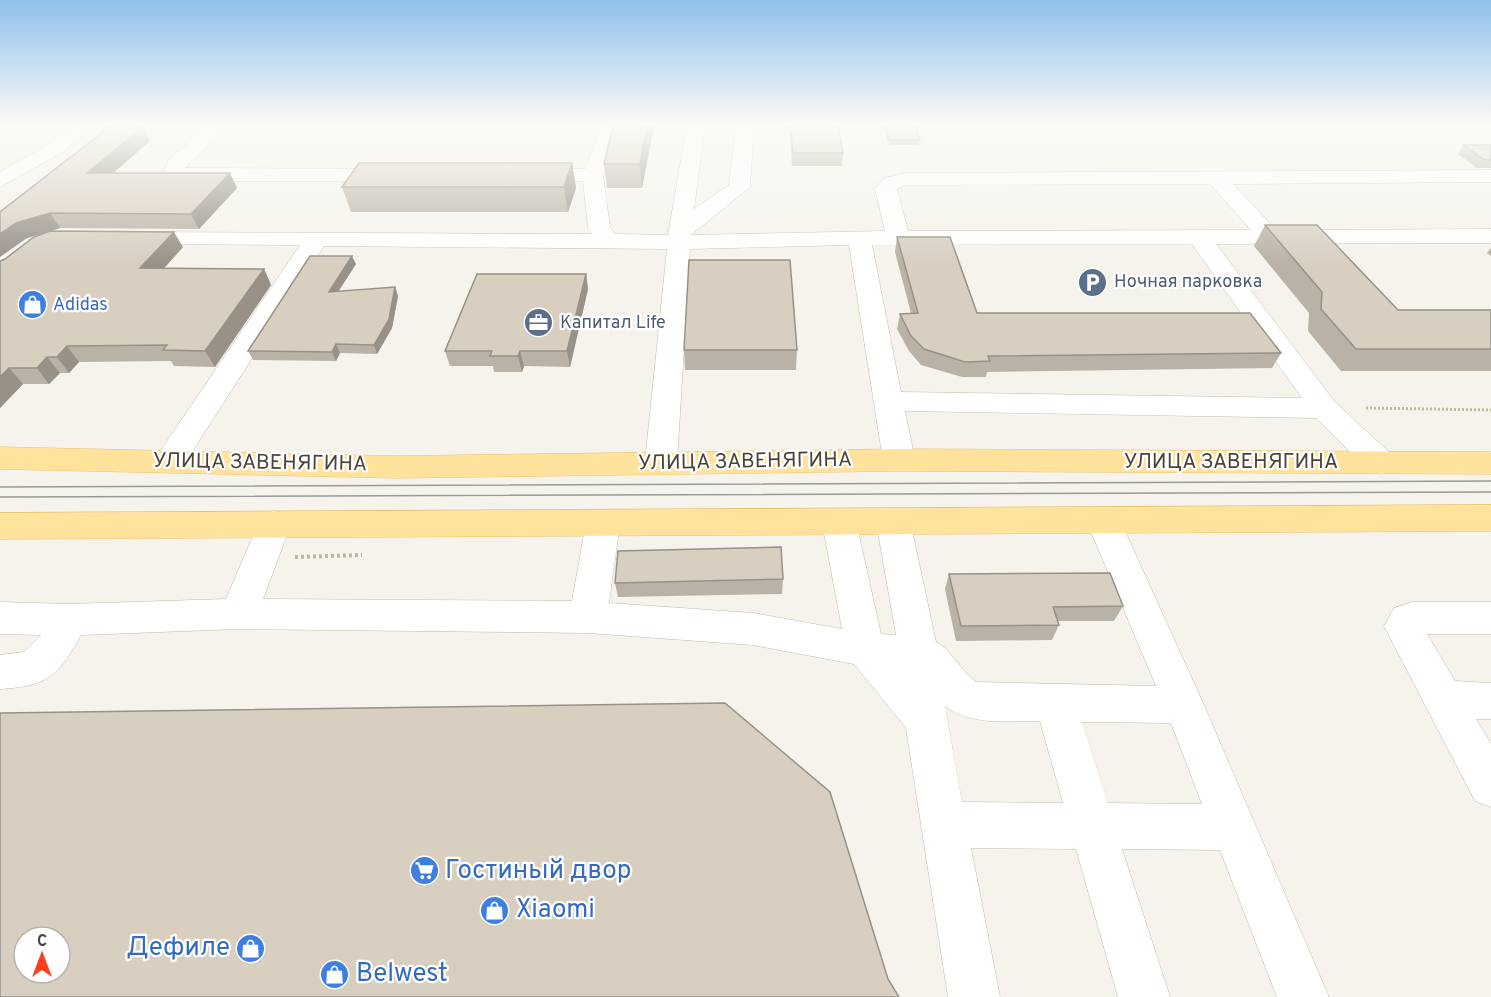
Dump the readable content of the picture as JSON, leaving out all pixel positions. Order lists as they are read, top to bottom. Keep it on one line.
{"streets":{"main road":["УЛИЦА ЗАВЕНЯГИНА"]},"places":{"parking":["Ночная парковка"],"shop":["Adidas","Xiaomi","Дефиле","Belwest"],"office":["Капитал Life"],"supermarket":["Гостиный двор"]},"north":"top"}
